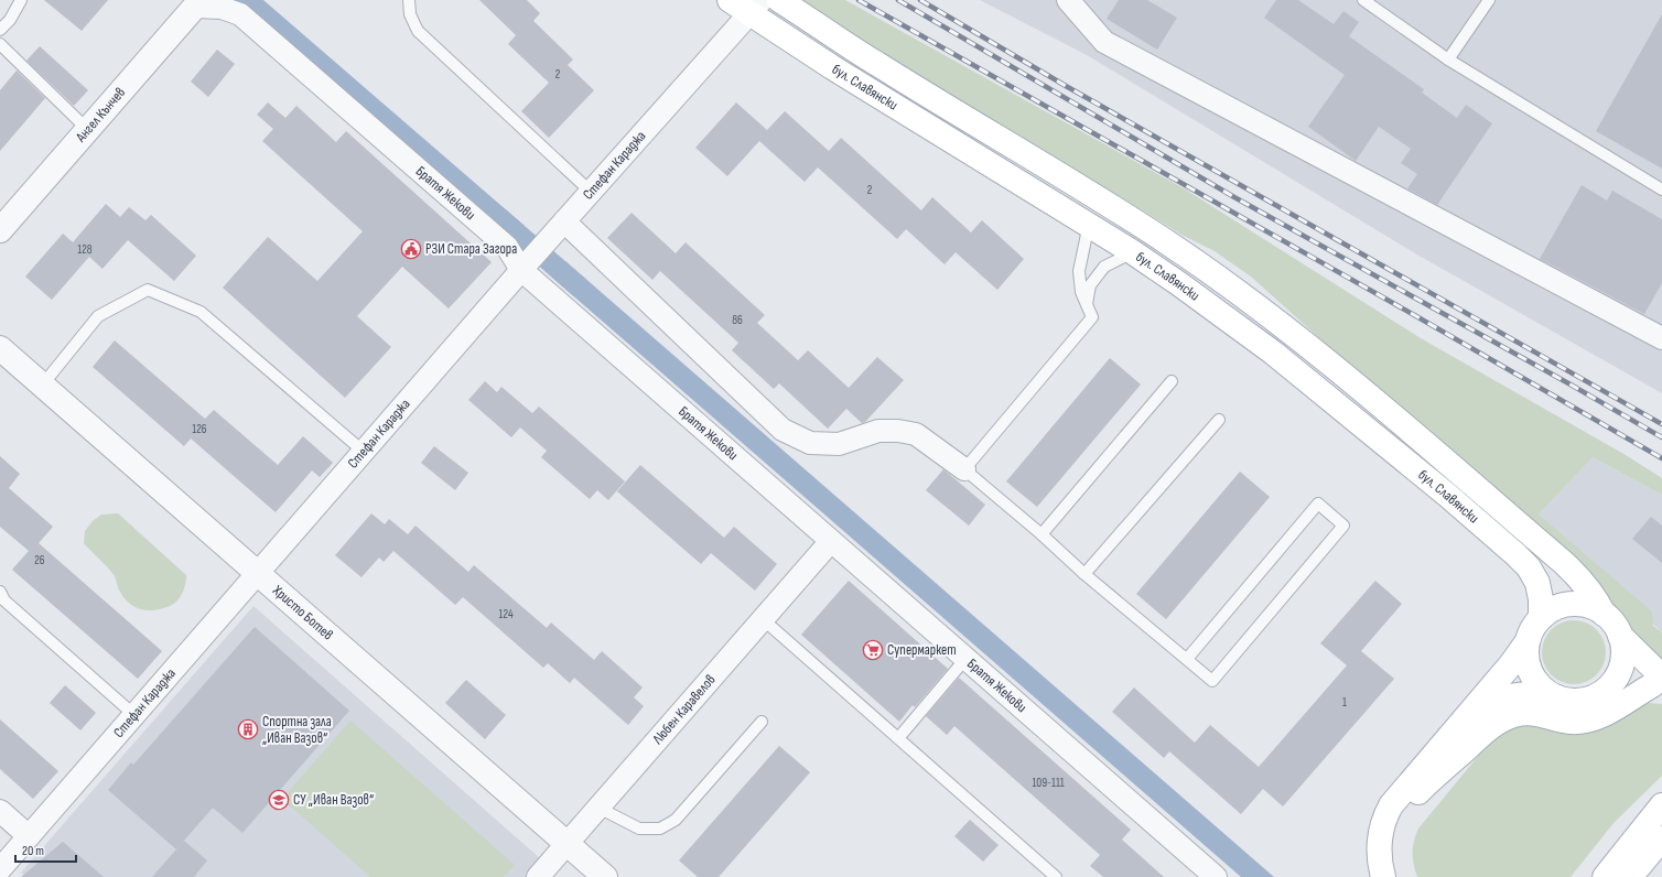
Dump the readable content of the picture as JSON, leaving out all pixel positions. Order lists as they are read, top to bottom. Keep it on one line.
{"streets":{"main road":["бул. Славянски"],"street":["Ангел Кънчев","Стефан Караджа","Братя Жекови","Христо Ботев","Любен Каравелов"]},"crossings":[["бул. Славянски","Стефан Караджа"],["Ангел Кънчев","Братя Жекови"],["Стефан Караджа","Братя Жекови"],["Стефан Караджа","Христо Ботев"],["Братя Жекови","Любен Каравелов"],["Христо Ботев","Любен Каравелов"]],"places":{"public building":["РЗИ Стара Загора"],"supermarket":["Супермаркет"],"building":["Спортна зала „Иван Вазов“"],"school or university":["СУ „Иван Вазов“"]},"house_numbers":["2","2","128","86","126","26","124","1","109-111"],"scale_bar":"20 m"}
